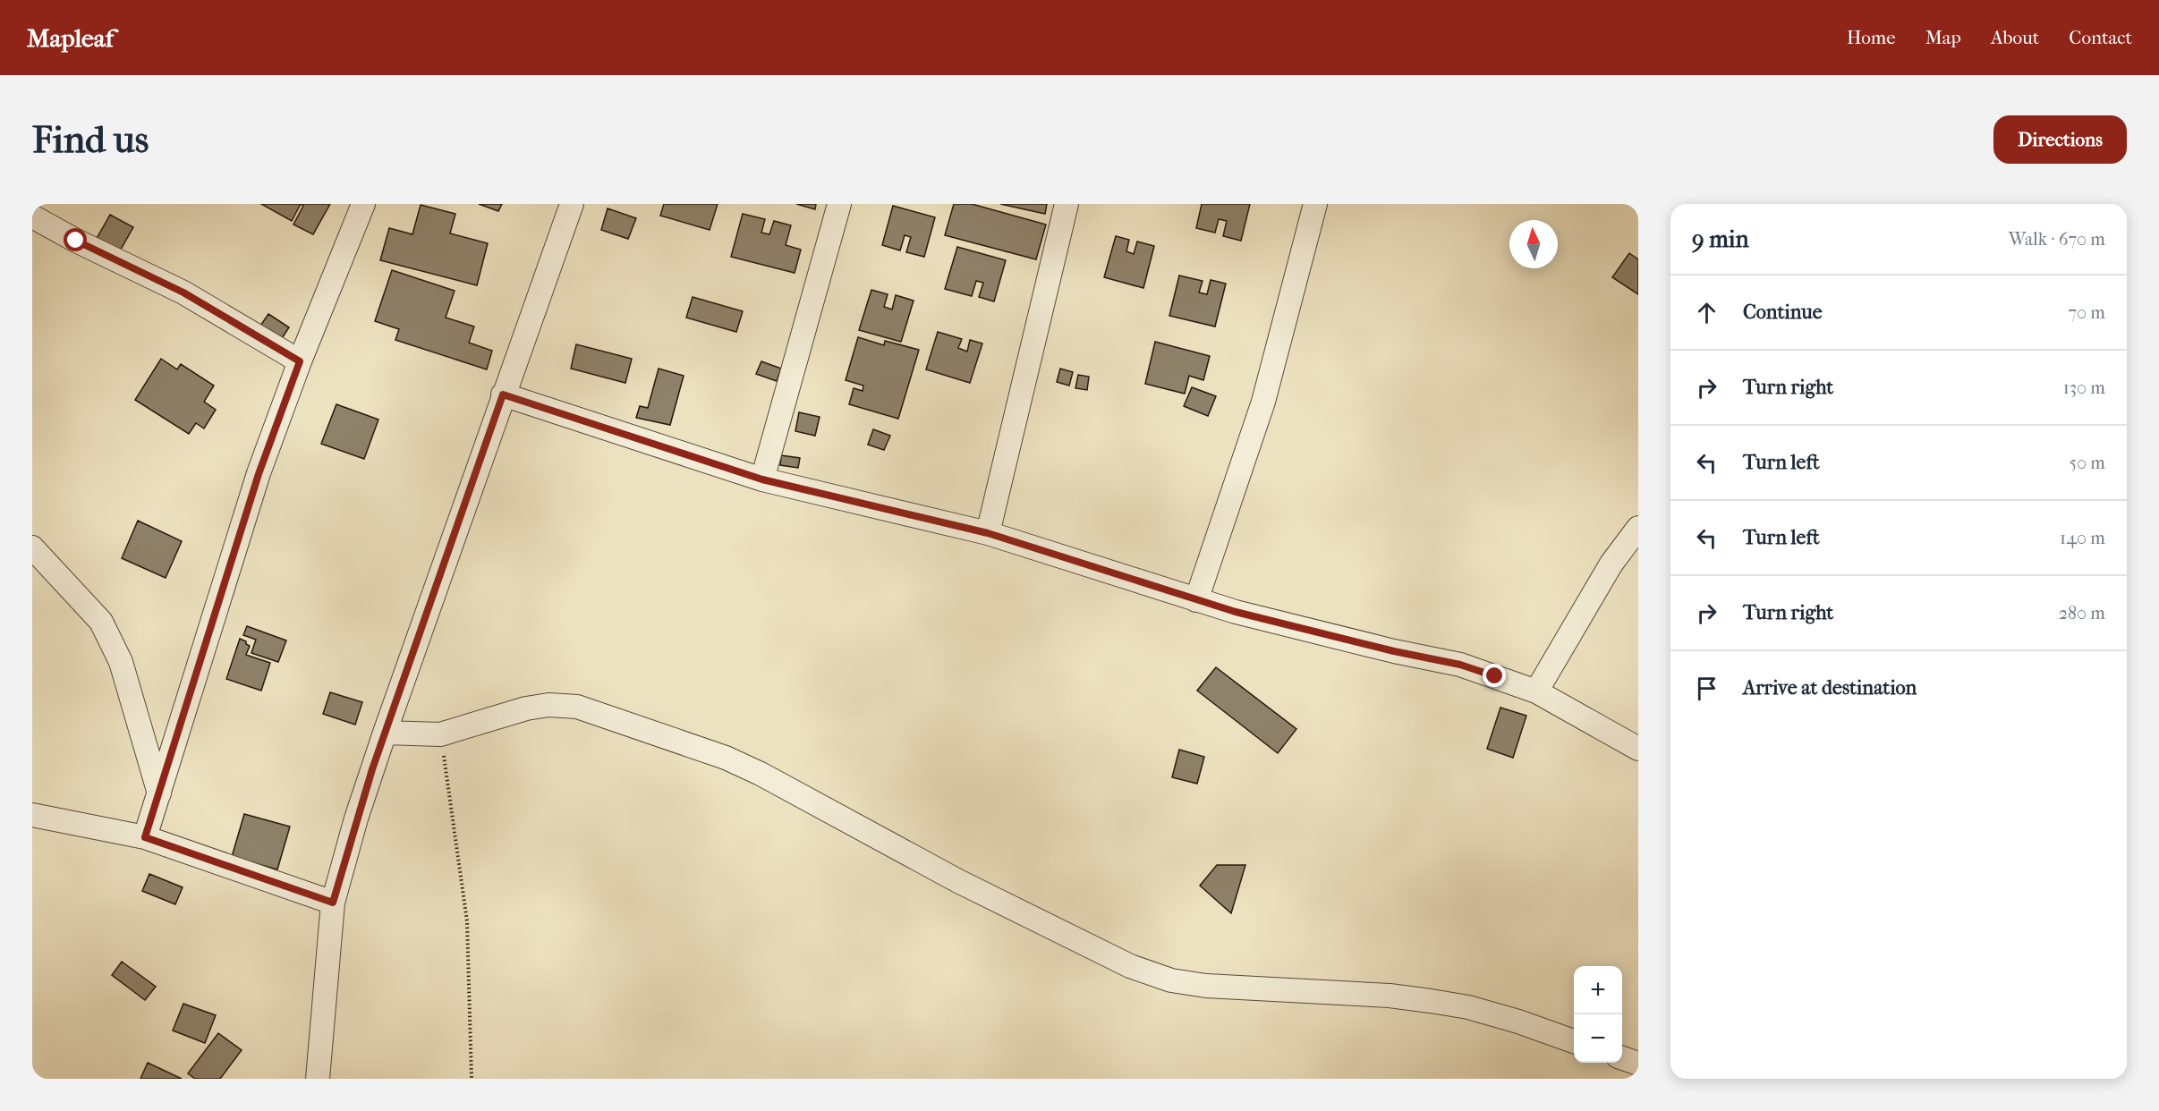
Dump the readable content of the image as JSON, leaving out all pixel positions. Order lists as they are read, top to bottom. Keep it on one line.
{"north":"top","page":{"header":"Mapleaf","nav":["Home","Map","About","Contact"],"buttons":"Directions","title":"Find us","heading":["9 min","Walk · 670 m"],"list":[["Continue","70 m"],["Turn right","130 m"],["Turn left","50 m"],["Turn left","140 m"],["Turn right","280 m"],"Arrive at destination"],"map_buttons":["+","−"]}}
